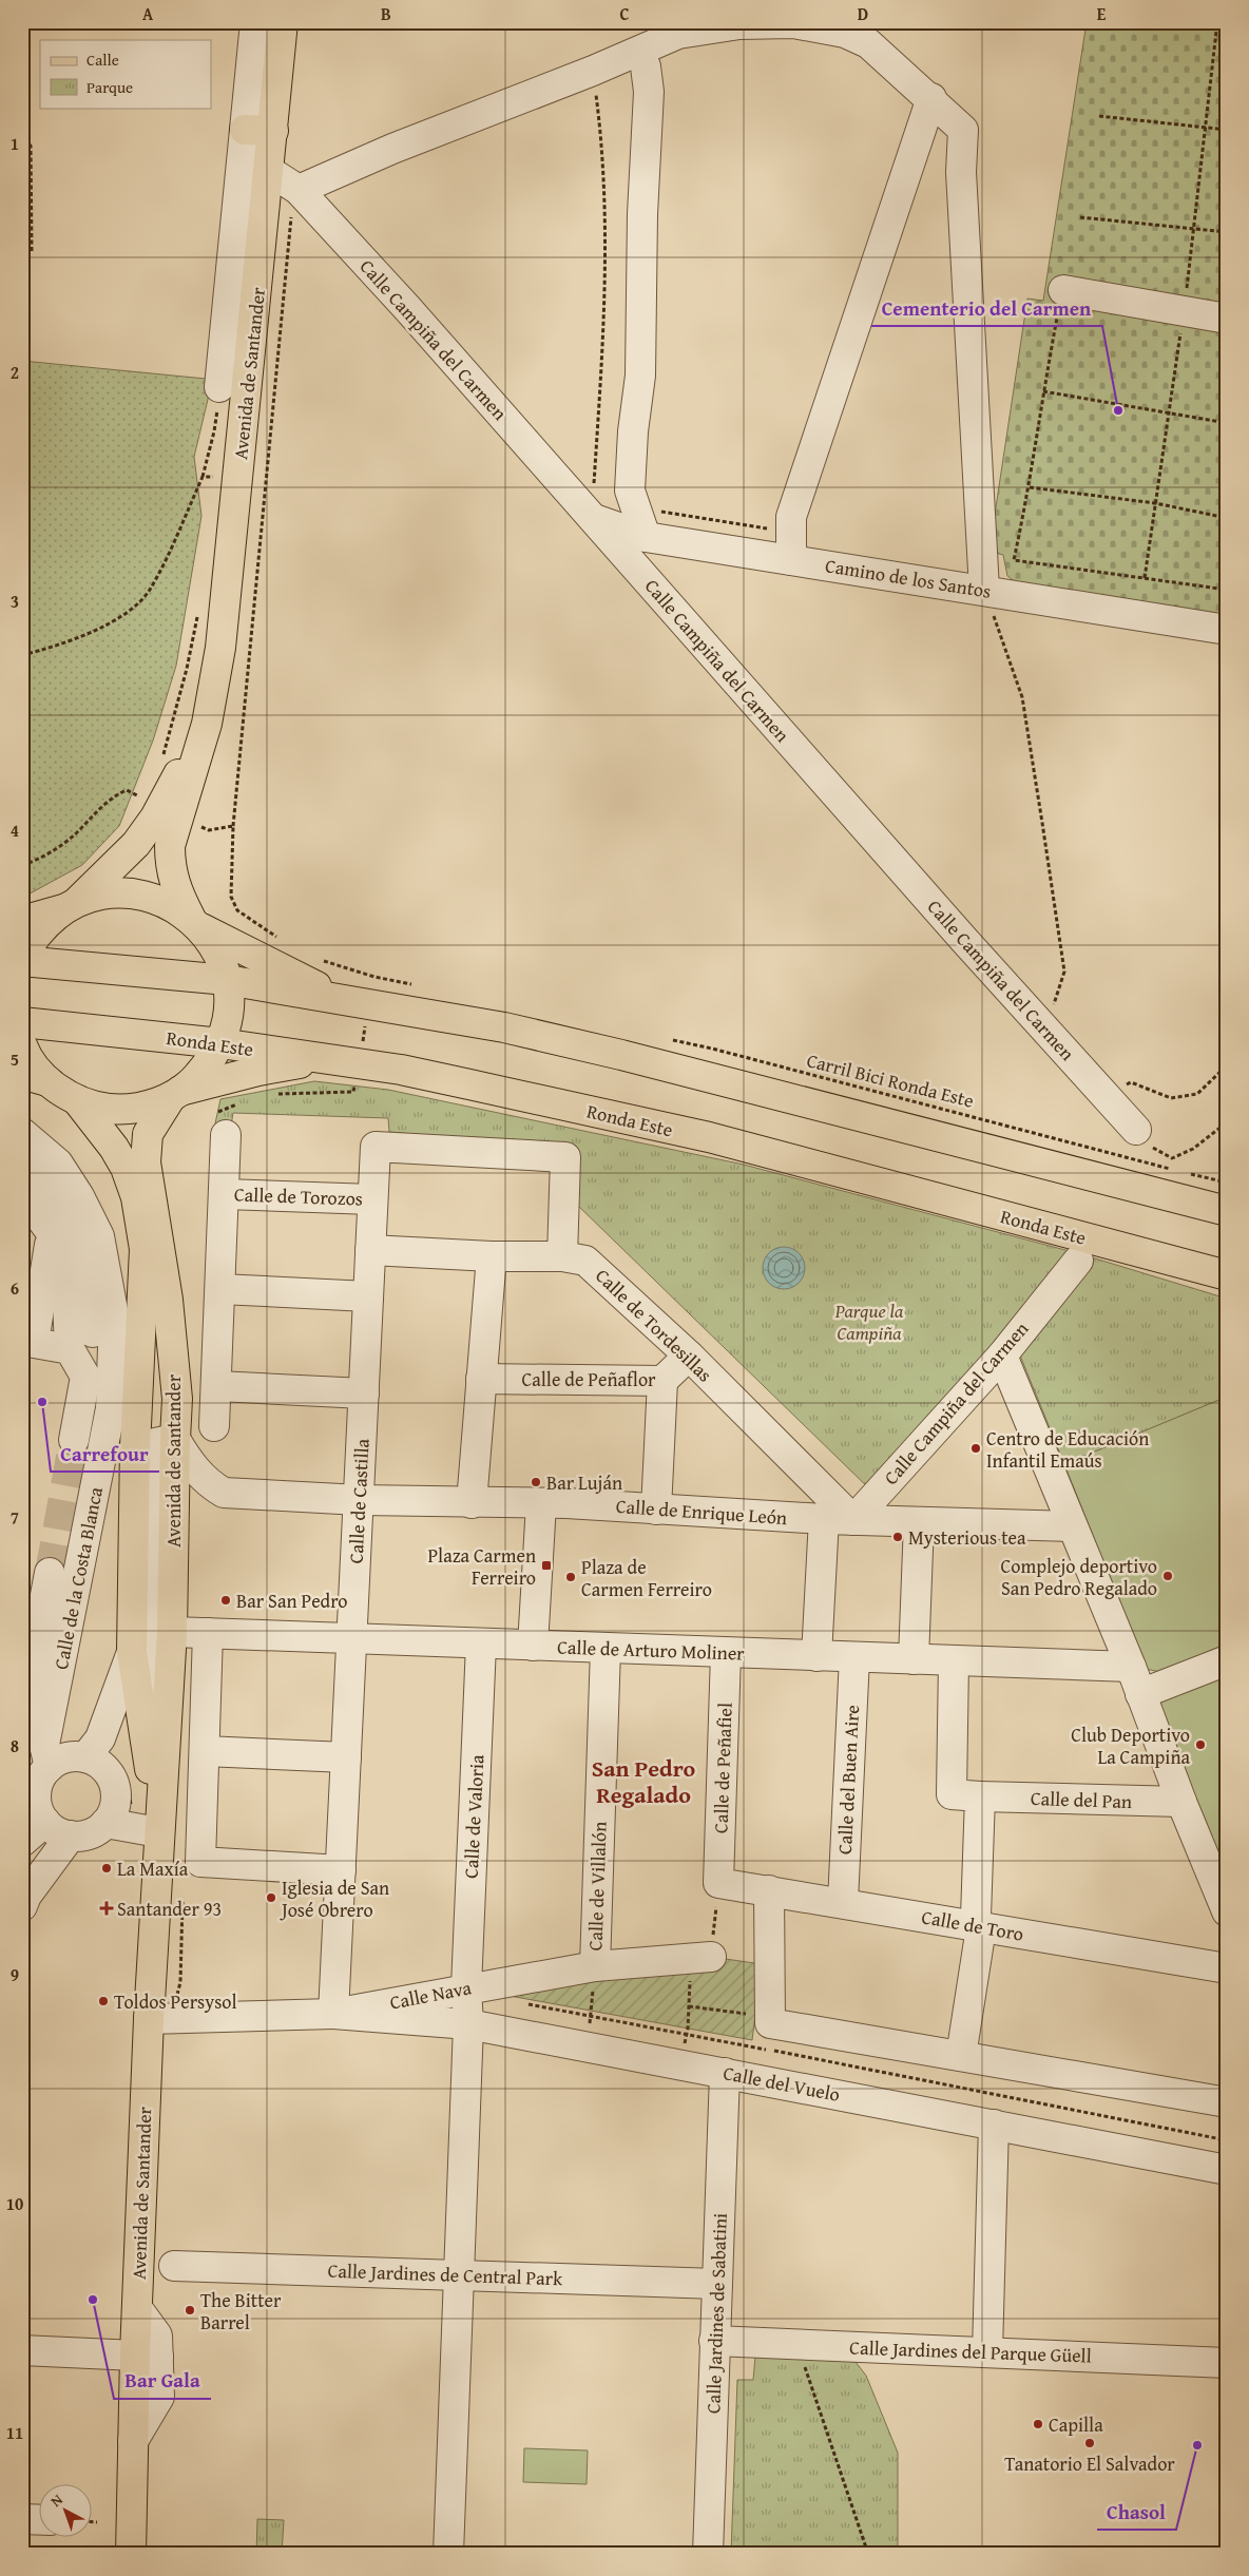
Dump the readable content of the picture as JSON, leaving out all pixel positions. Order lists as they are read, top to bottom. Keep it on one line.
{"streets":{"main road":["Avenida de Santander","Ronda Este"],"street":["Calle Campiña del Carmen","Camino de los Santos","Calle de Torozos","Calle de Tordesillas","Calle de Peñaflor","Calle de Castilla","Calle de Enrique León","Calle de la Costa Blanca","Calle de Arturo Moliner","Calle de Peñafiel","Calle del Buen Aire","Calle del Pan","Calle de Valoria","Calle de Villalón","Calle de Toro","Calle Nava","Calle del Vuelo","Calle Jardines de Central Park","Calle Jardines de Sabatini","Calle Jardines del Parque Güell"],"path":["Carril Bici Ronda Este"]},"crossings":[["Calle Campiña del Carmen","Avenida de Santander"],["Calle Campiña del Carmen","Camino de los Santos"],["Calle Campiña del Carmen","Calle de Tordesillas"],["Calle Campiña del Carmen","Calle de Enrique León"],["Avenida de Santander","Ronda Este"],["Avenida de Santander","Calle de Enrique León"],["Avenida de Santander","Calle de la Costa Blanca"],["Avenida de Santander","Calle de Arturo Moliner"],["Avenida de Santander","Calle Nava"],["Calle de Torozos","Calle de Castilla"],["Calle de Tordesillas","Calle de Peñaflor"],["Calle de Tordesillas","Calle de Castilla"],["Calle de Tordesillas","Calle de Enrique León"],["Calle de Castilla","Calle de Enrique León"],["Calle de Castilla","Calle de Arturo Moliner"],["Calle de Castilla","Calle Nava"],["Calle de Castilla","Calle del Vuelo"],["Calle de Arturo Moliner","Calle de Peñafiel"],["Calle de Arturo Moliner","Calle del Buen Aire"],["Calle de Arturo Moliner","Calle del Pan"],["Calle de Arturo Moliner","Calle de Valoria"],["Calle de Arturo Moliner","Calle de Villalón"],["Calle de Peñafiel","Calle de Toro"],["Calle del Buen Aire","Calle de Toro"],["Calle de Valoria","Calle Nava"],["Calle de Valoria","Calle del Vuelo"],["Calle de Valoria","Calle Jardines de Central Park"],["Calle de Villalón","Calle Nava"],["Calle Nava","Calle del Vuelo"],["Calle del Vuelo","Calle Jardines de Sabatini"],["Calle Jardines de Central Park","Calle Jardines de Sabatini"],["Calle Jardines de Sabatini","Calle Jardines del Parque Güell"]],"districts":["San Pedro Regalado"],"parks":["Parque la Campiña"],"places":{"other":["Cementerio del Carmen","Carrefour","Centro de Educación Infantil Emaús","Bar Luján","Mysterious tea","Complejo deportivo San Pedro Regalado","Plaza de Carmen Ferreiro","Bar San Pedro","Club Deportivo La Campiña","La Maxía","Iglesia de San José Obrero","Toldos Persysol","Bar Gala","The Bitter Barrel","Capilla","Tanatorio El Salvador","Chasol"],"transit":["Plaza Carmen Ferreiro"],"health":["Santander 93"]},"legend":["Calle","Parque"],"north":"top left","grid":{"columns":["A","B","C","D","E"],"rows":["1","2","3","4","5","6","7","8","9","10","11"]}}
